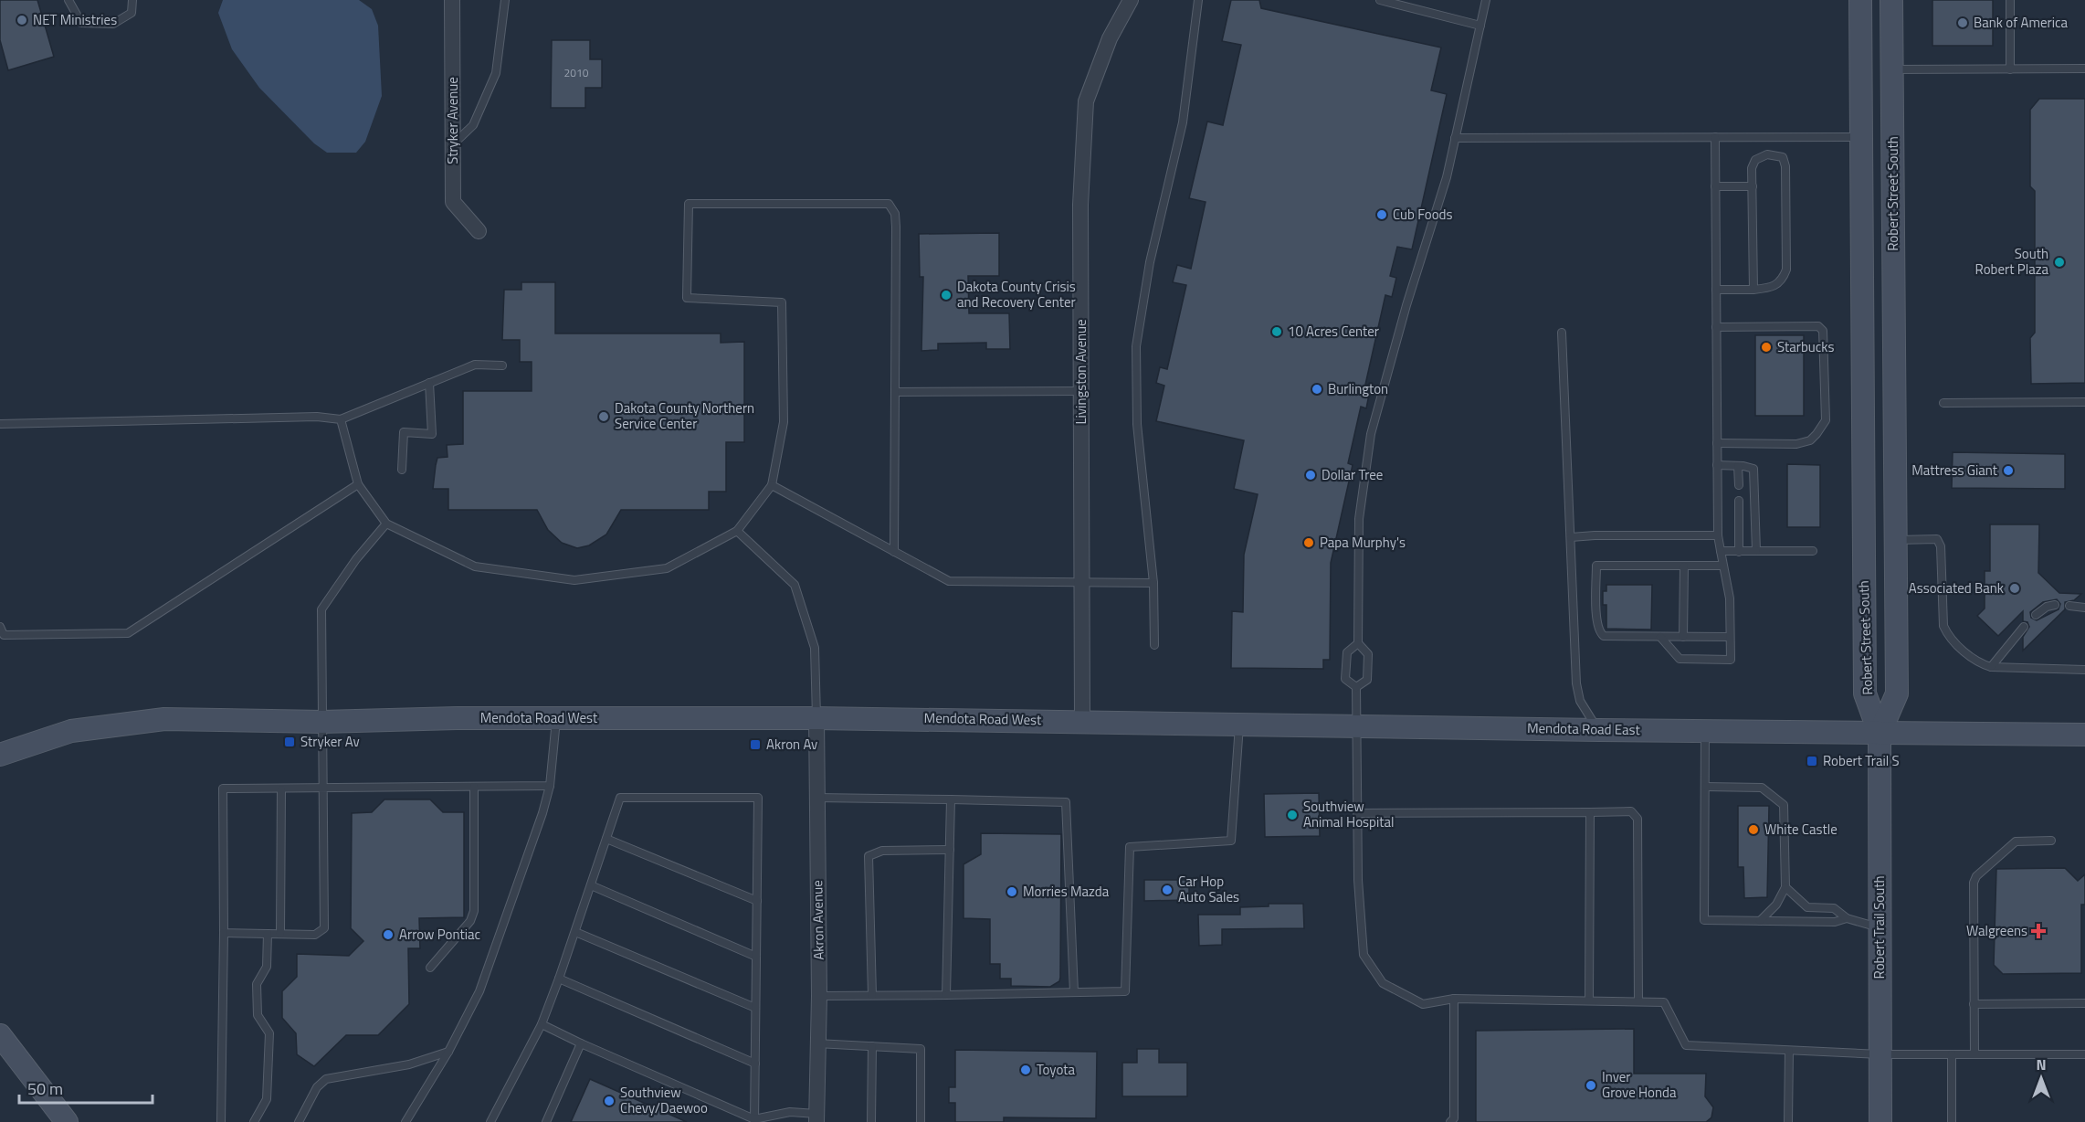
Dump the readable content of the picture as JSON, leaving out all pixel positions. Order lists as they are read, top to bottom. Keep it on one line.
{"streets":{"main road":["Robert Street South","Mendota Road West","Mendota Road East","Robert Trail South"],"street":["Stryker Avenue","Livingston Avenue","Akron Avenue"]},"crossings":[["Robert Street South","Mendota Road East"],["Robert Street South","Robert Trail South"],["Livingston Avenue","Mendota Road West"],["Livingston Avenue","Mendota Road East"],["Mendota Road West","Mendota Road East"],["Mendota Road West","Akron Avenue"],["Mendota Road East","Robert Trail South"]],"places":{"other":["NET Ministries","Bank of America","Cub Foods","South Robert Plaza","Dakota County Crisis and Recovery Center","10 Acres Center","Starbucks","Burlington","Dakota County Northern Service Center","Mattress Giant","Dollar Tree","Papa Murphy's","Associated Bank","Southview Animal Hospital","White Castle","Car Hop Auto Sales","Morries Mazda","Arrow Pontiac","Toyota","Inver Grove Honda","Southview Chevy/Daewoo"],"transit":["Stryker Av","Akron Av","Robert Trail S"],"health":["Walgreens"]},"house_numbers":["2010"],"scale_bar":"50 m","north":"top"}
